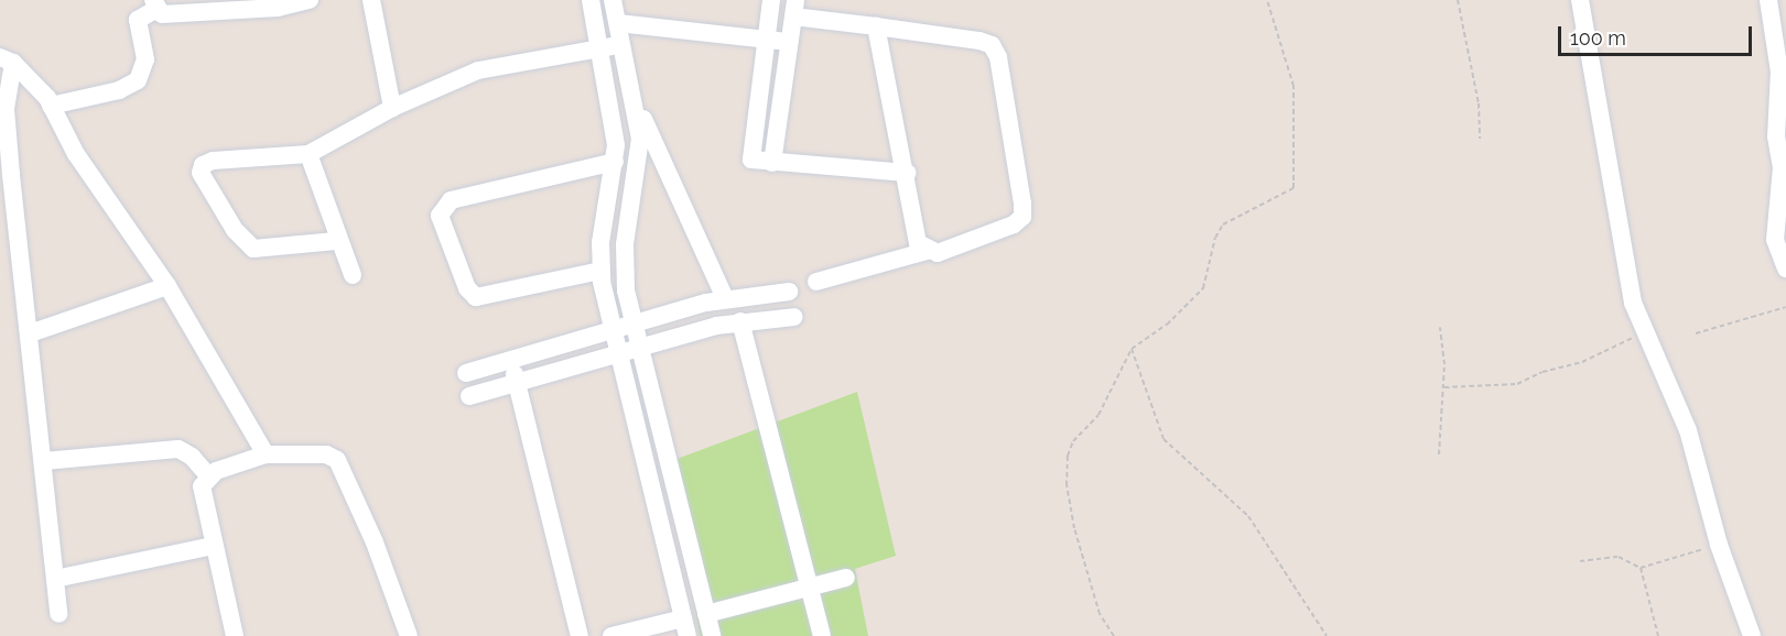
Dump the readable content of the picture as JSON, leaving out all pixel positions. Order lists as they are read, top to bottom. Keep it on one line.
{"scale_bar":"100 m"}
